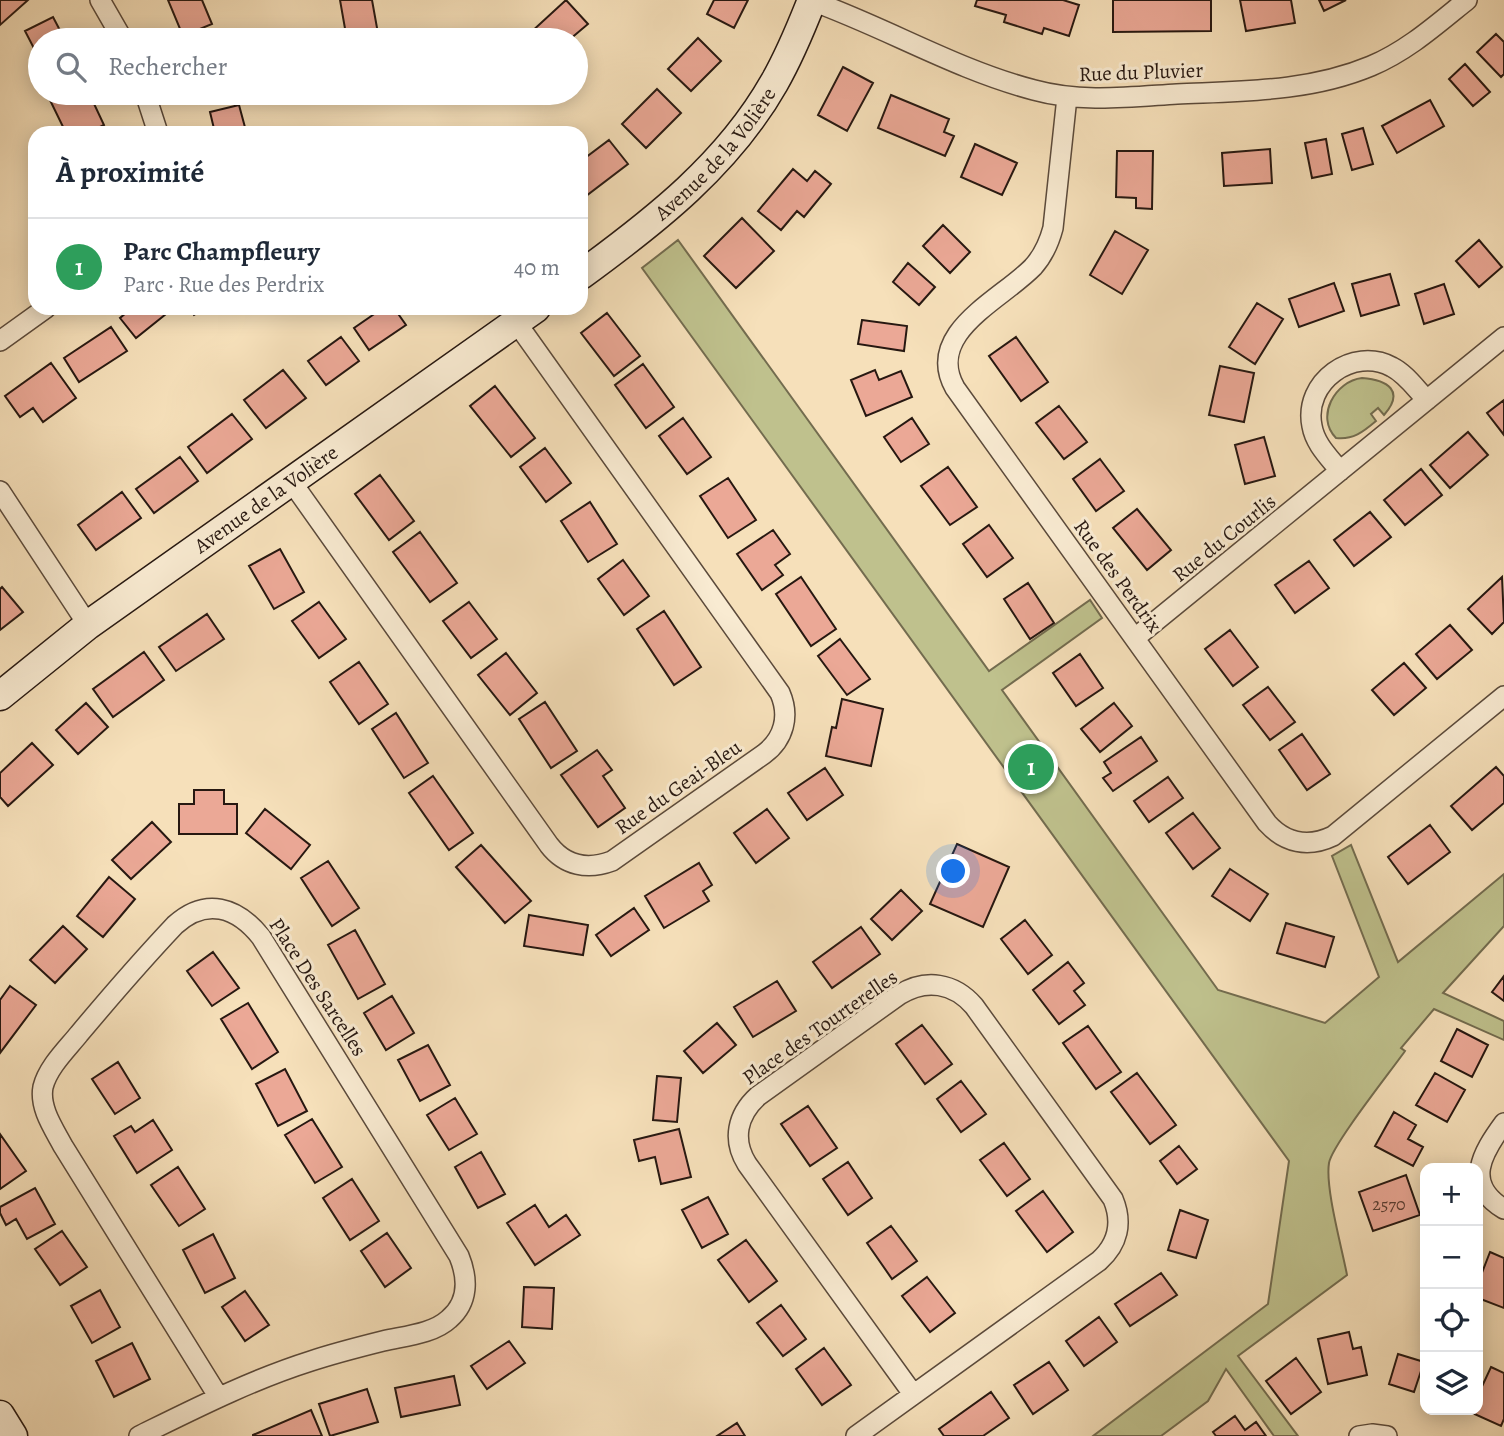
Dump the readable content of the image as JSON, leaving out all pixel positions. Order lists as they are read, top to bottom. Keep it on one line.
{"streets":{"street":["Rue du Pluvier","Avenue de la Volière","Rue du Courlis","Rue des Perdrix","Rue du Geai-Bleu","Place Des Sarcelles","Place des Tourterelles"]},"crossings":[["Rue du Pluvier","Avenue de la Volière"],["Rue du Pluvier","Rue des Perdrix"],["Avenue de la Volière","Rue du Geai-Bleu"],["Rue du Courlis","Rue des Perdrix"]],"house_numbers":["2570"],"page":{"search":"Rechercher","heading":"À proximité","list":[{"mark":"1","name":"Parc Champfleury","note":"Parc · Rue des Perdrix","value":"40 m"}],"pins":"1","map_buttons":["+","−"]}}
